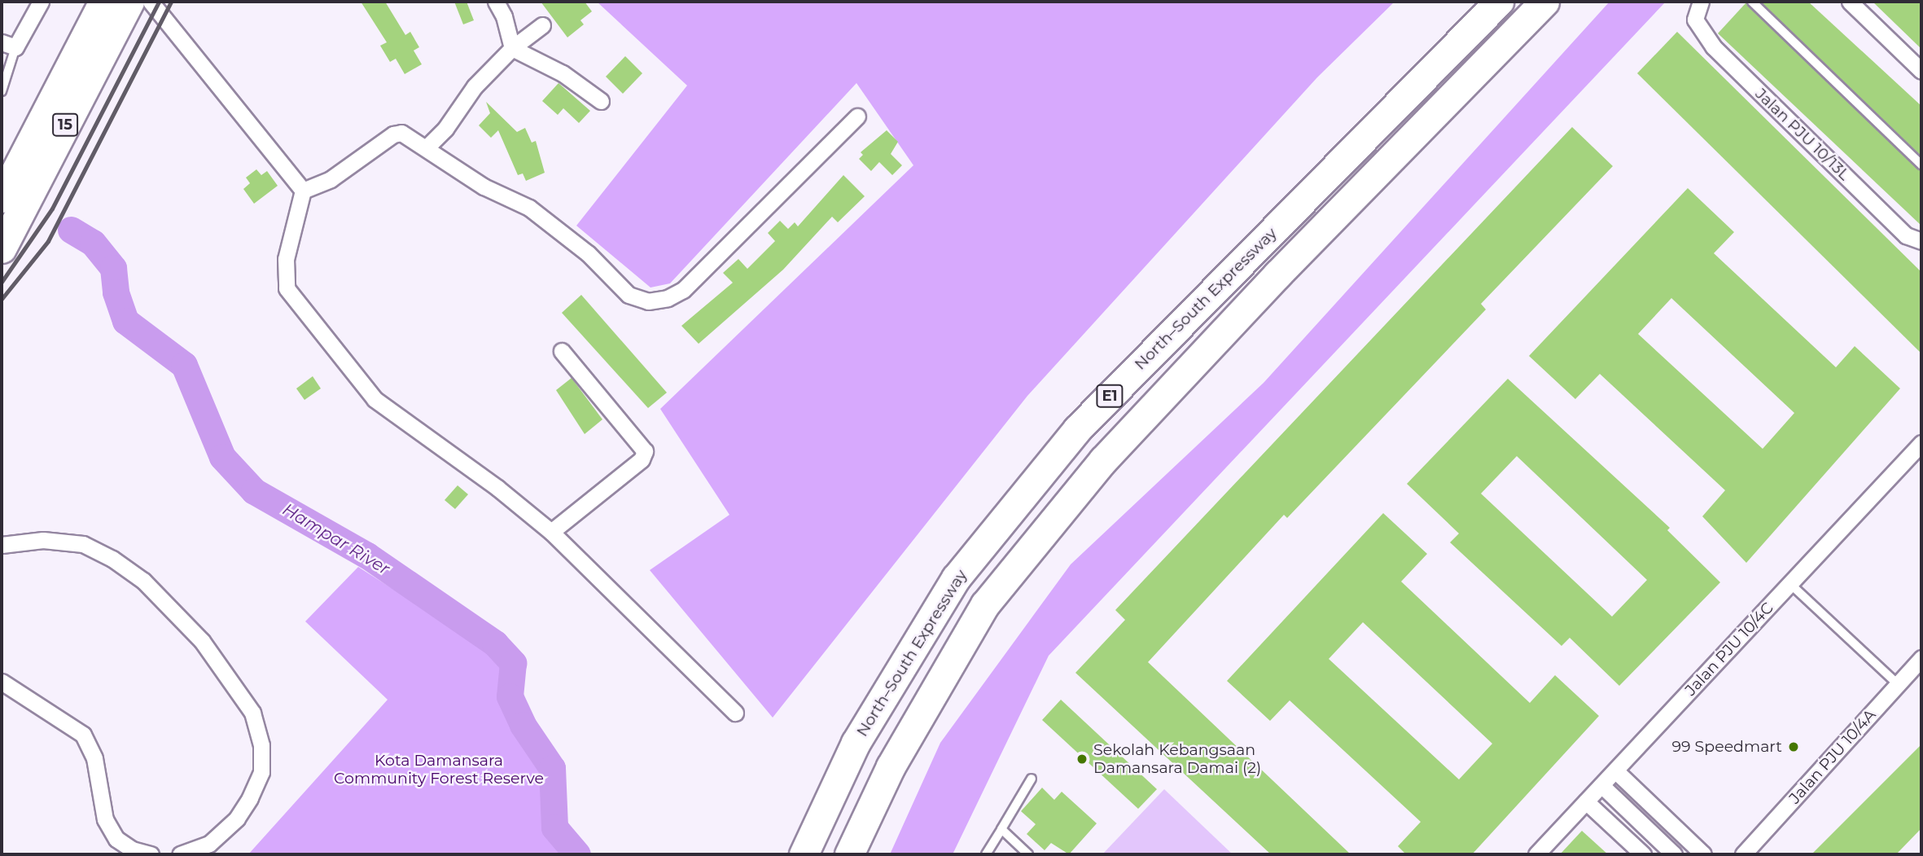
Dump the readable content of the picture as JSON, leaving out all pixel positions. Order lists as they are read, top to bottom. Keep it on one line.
{"streets":{"highway":["15","North–South Expressway","E1"],"street":["Jalan PJU 10/13L","Jalan PJU 10/4C","Jalan PJU 10/4A"]},"water":["Hampar River"],"parks":["Kota Damansara Community Forest Reserve"],"places":["99 Speedmart","Sekolah Kebangsaan Damansara Damai (2)"]}
